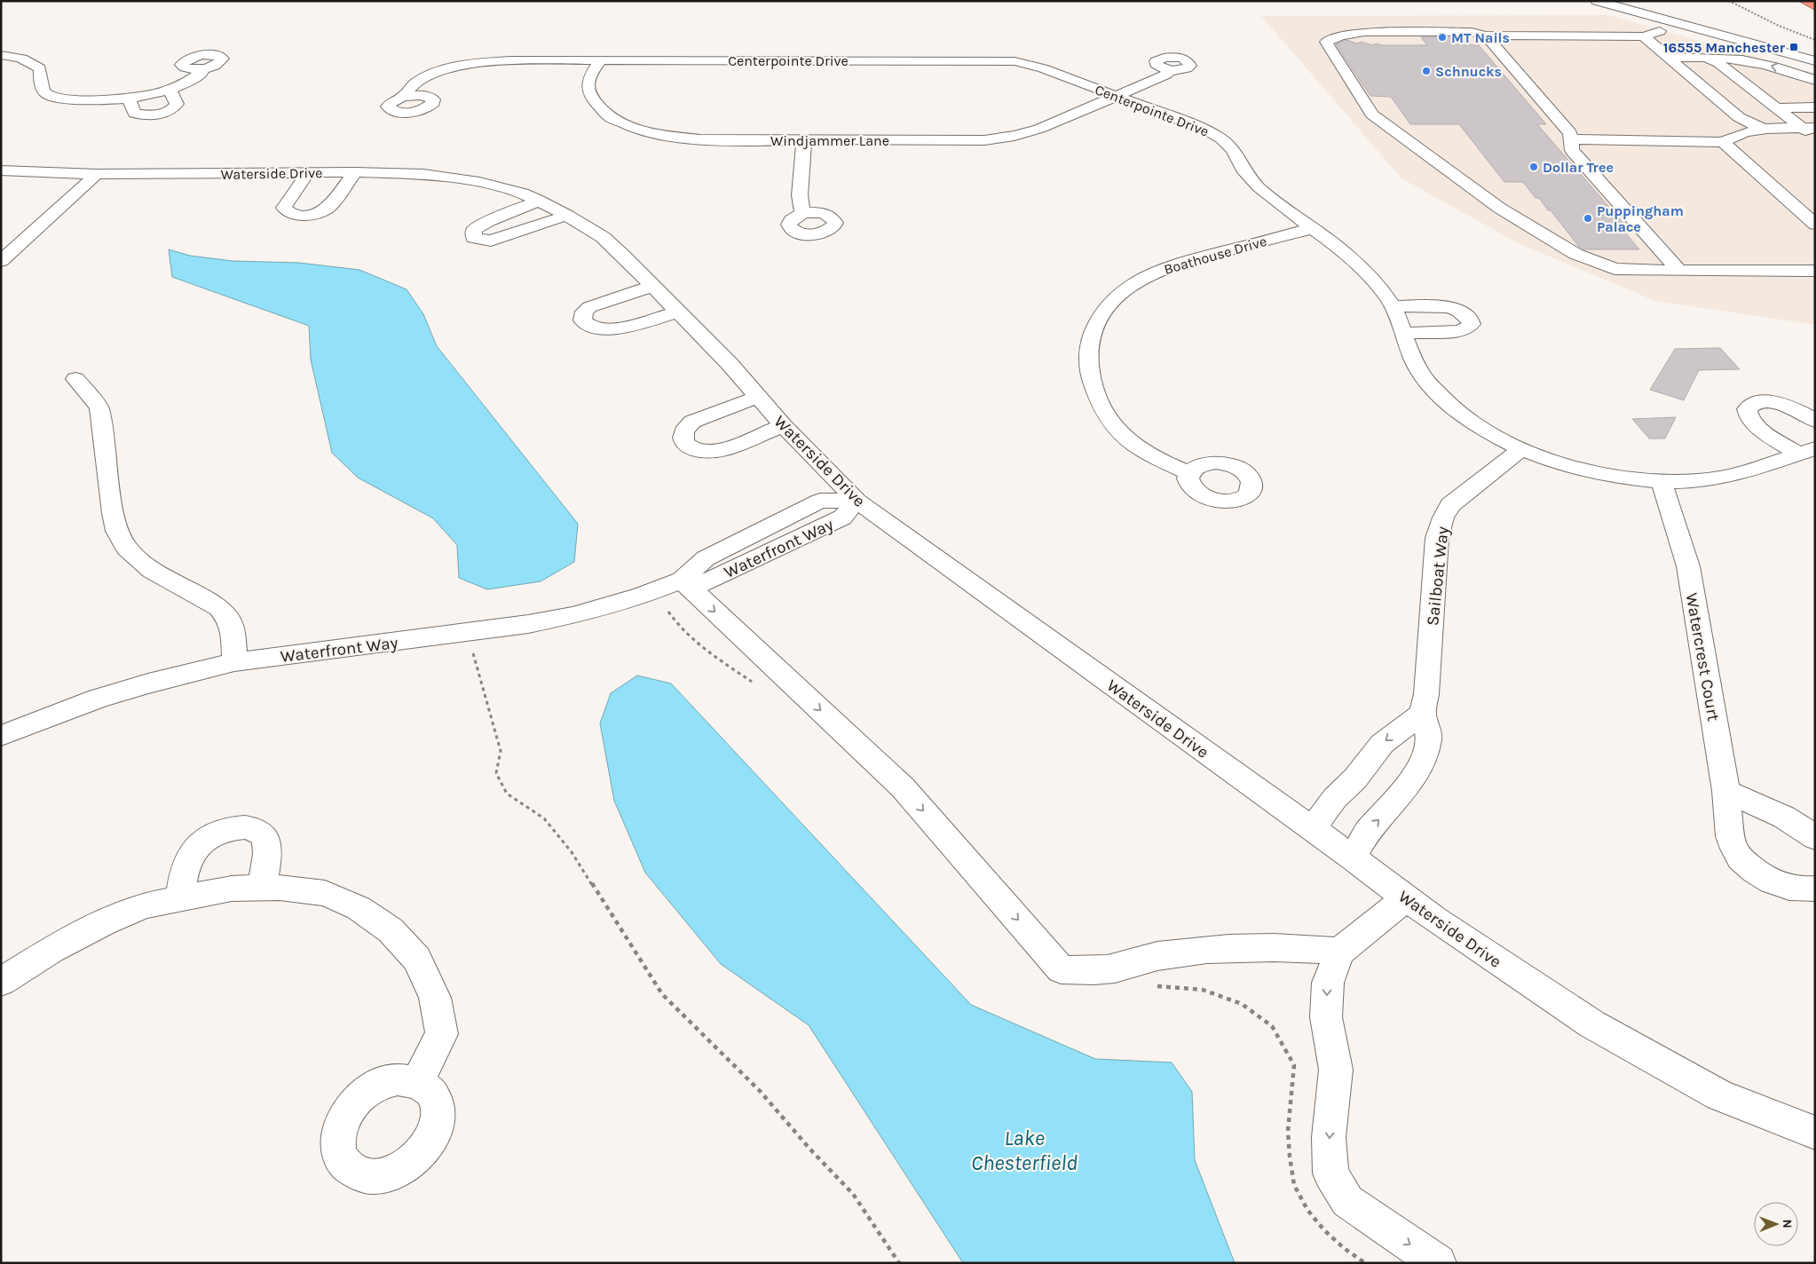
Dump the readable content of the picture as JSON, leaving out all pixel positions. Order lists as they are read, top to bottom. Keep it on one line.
{"streets":{"street":["Centerpointe Drive","Windjammer Lane","Waterside Drive","Boathouse Drive","Waterfront Way","Sailboat Way","Watercrest Court"]},"crossings":[["Centerpointe Drive","Windjammer Lane"],["Centerpointe Drive","Boathouse Drive"],["Centerpointe Drive","Sailboat Way"],["Centerpointe Drive","Watercrest Court"],["Waterside Drive","Waterfront Way"],["Waterside Drive","Sailboat Way"]],"water":["Lake Chesterfield"],"places":{"other":["MT Nails","Schnucks","Dollar Tree","Puppingham Palace"],"transit":["16555 Manchester"]},"north":"right"}
